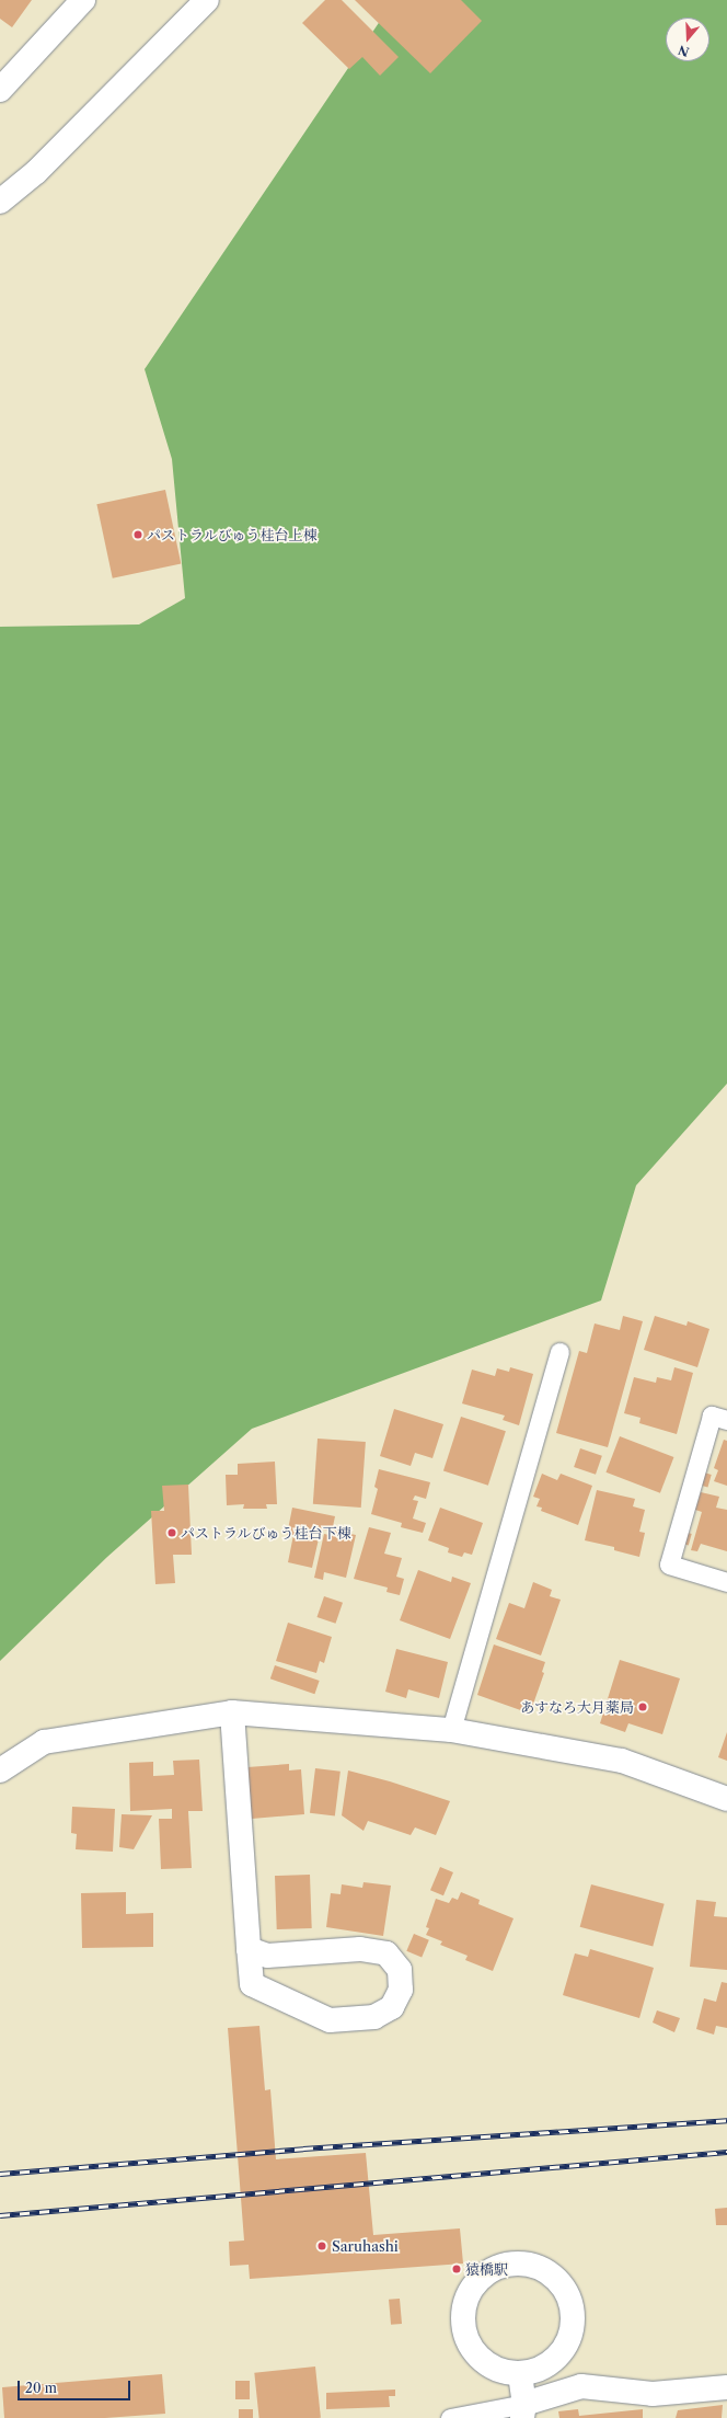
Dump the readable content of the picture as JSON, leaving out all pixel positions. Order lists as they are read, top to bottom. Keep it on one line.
{"places":["パストラルびゅう桂台上棟","パストラルびゅう桂台下棟","あすなろ大月薬局","Saruhashi","猿橋駅"],"scale_bar":"20 m","north":"bottom"}
